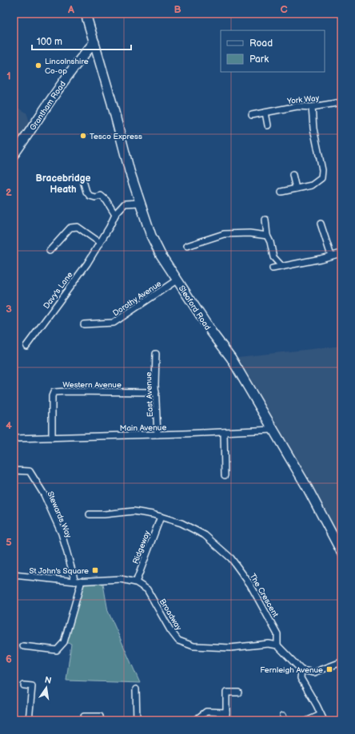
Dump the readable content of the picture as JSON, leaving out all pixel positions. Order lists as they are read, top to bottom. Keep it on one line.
{"streets":{"main road":["Grantham Road","Sleaford Road"],"street":["York Way","Davy's Lane","Dorothy Avenue","Western Avenue","East Avenue","Main Avenue","Stewards Way","Ridgeway","The Crescent","Broadway"]},"crossings":[["Grantham Road","Sleaford Road"],["Davy's Lane","Sleaford Road"],["Dorothy Avenue","Sleaford Road"],["Sleaford Road","Main Avenue"],["Western Avenue","East Avenue"],["Western Avenue","Main Avenue"],["East Avenue","Main Avenue"],["Stewards Way","Broadway"],["Ridgeway","The Crescent"],["Ridgeway","Broadway"],["The Crescent","Broadway"]],"districts":["Bracebridge Heath"],"places":{"other":["Lincolnshire Co-op","Tesco Express"],"transit":["St John's Square","Fernleigh Avenue"]},"legend":["Road","Park"],"scale_bar":"100 m","north":"top","grid":{"columns":["A","B","C"],"rows":["1","2","3","4","5","6"]}}
